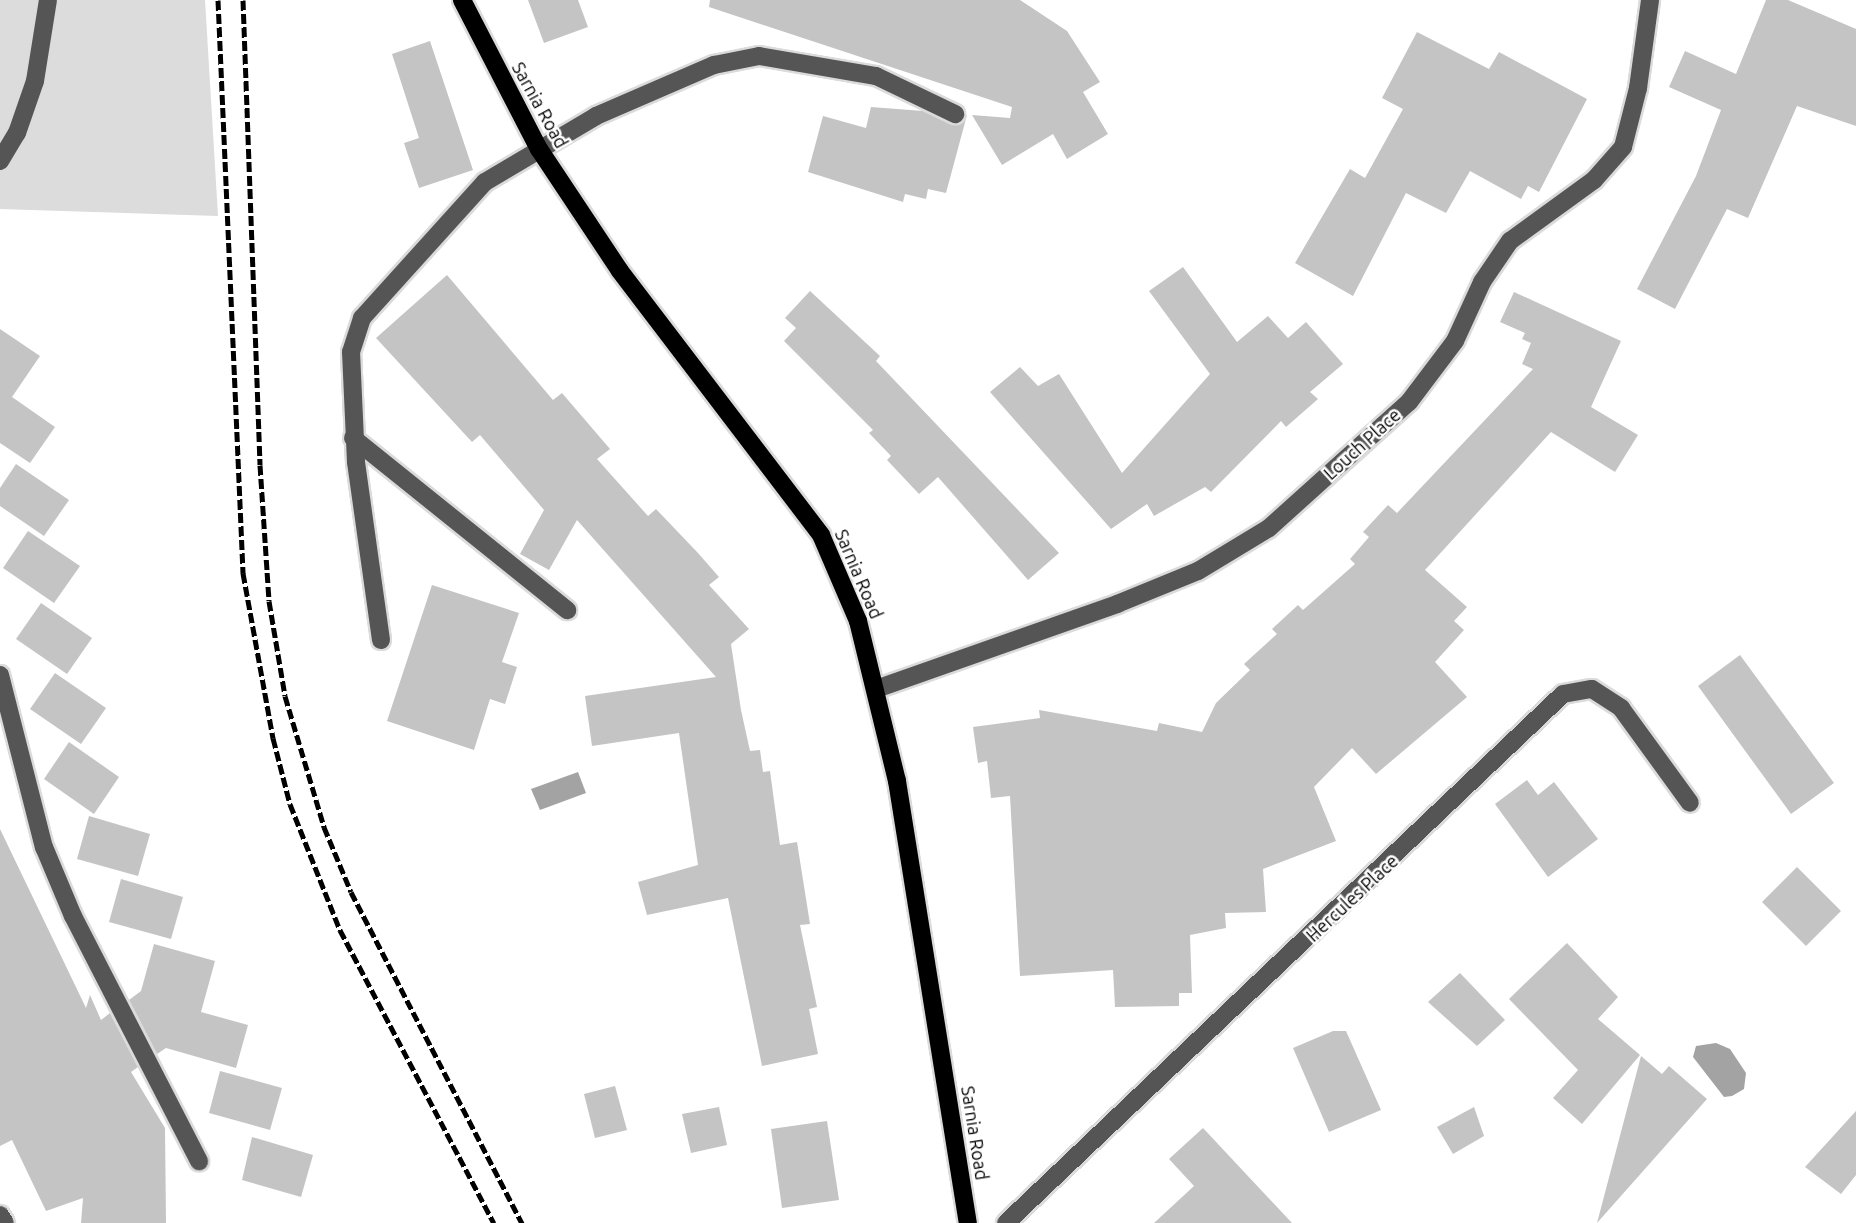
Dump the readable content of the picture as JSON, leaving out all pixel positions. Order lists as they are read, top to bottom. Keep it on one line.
{"streets":{"main road":["Sarnia Road"],"street":["Louch Place","Hercules Place"]},"crossings":[["Sarnia Road","Louch Place"]]}
